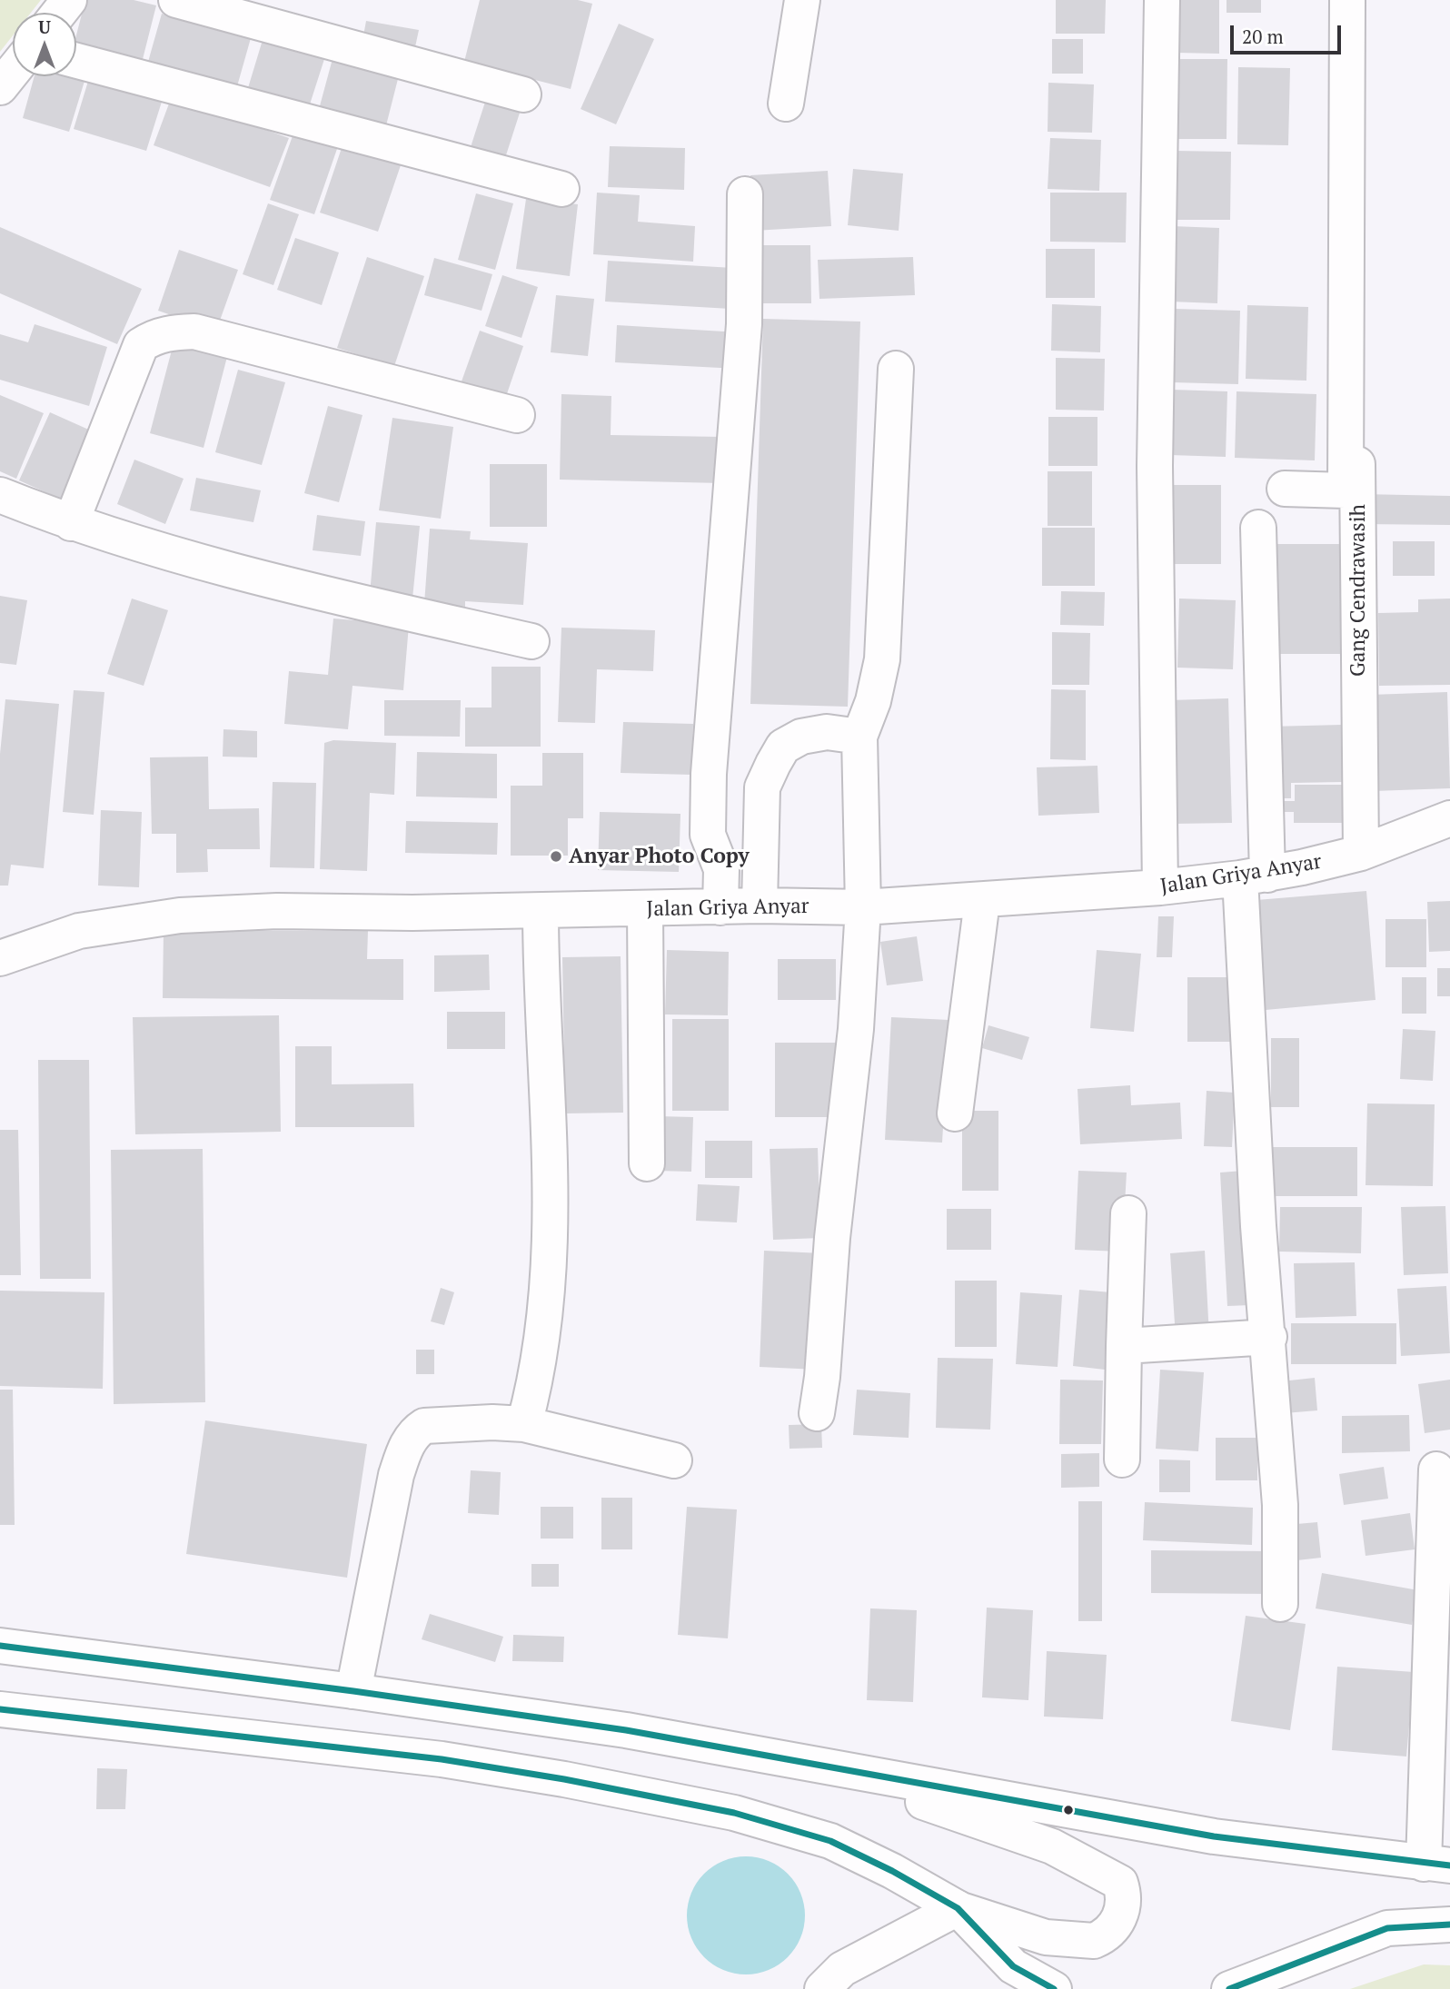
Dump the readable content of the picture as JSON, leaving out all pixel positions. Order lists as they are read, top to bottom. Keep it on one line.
{"streets":{"main road":["Gang Cendrawasih","Jalan Griya Anyar"]},"crossings":[["Gang Cendrawasih","Jalan Griya Anyar"]],"places":["Anyar Photo Copy"],"scale_bar":"20 m","north":"top"}
